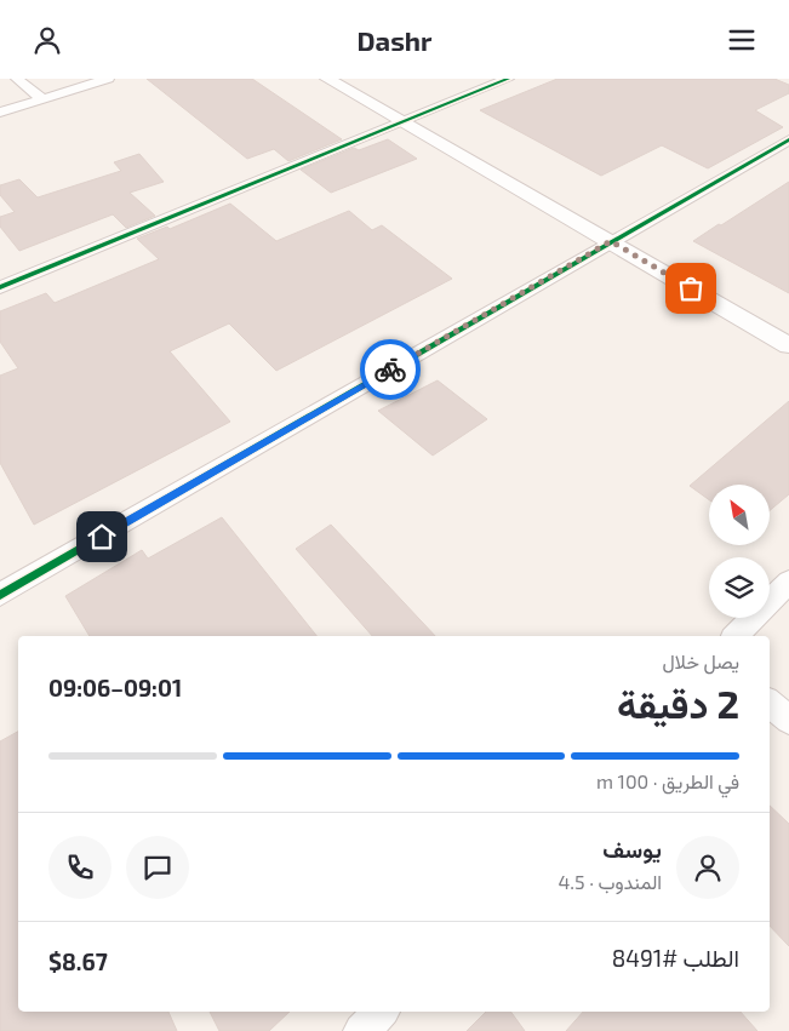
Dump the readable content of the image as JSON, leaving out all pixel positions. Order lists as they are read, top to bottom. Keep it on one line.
{"north":"top left","page":{"header":"Dashr","heading":["2 دقيقة","يصل خلال","09:01–09:06"],"panel":["يوسف","المندوب · 4.5","الطلب #8491","$8.67"],"bar":"في الطريق · 100 m"}}
